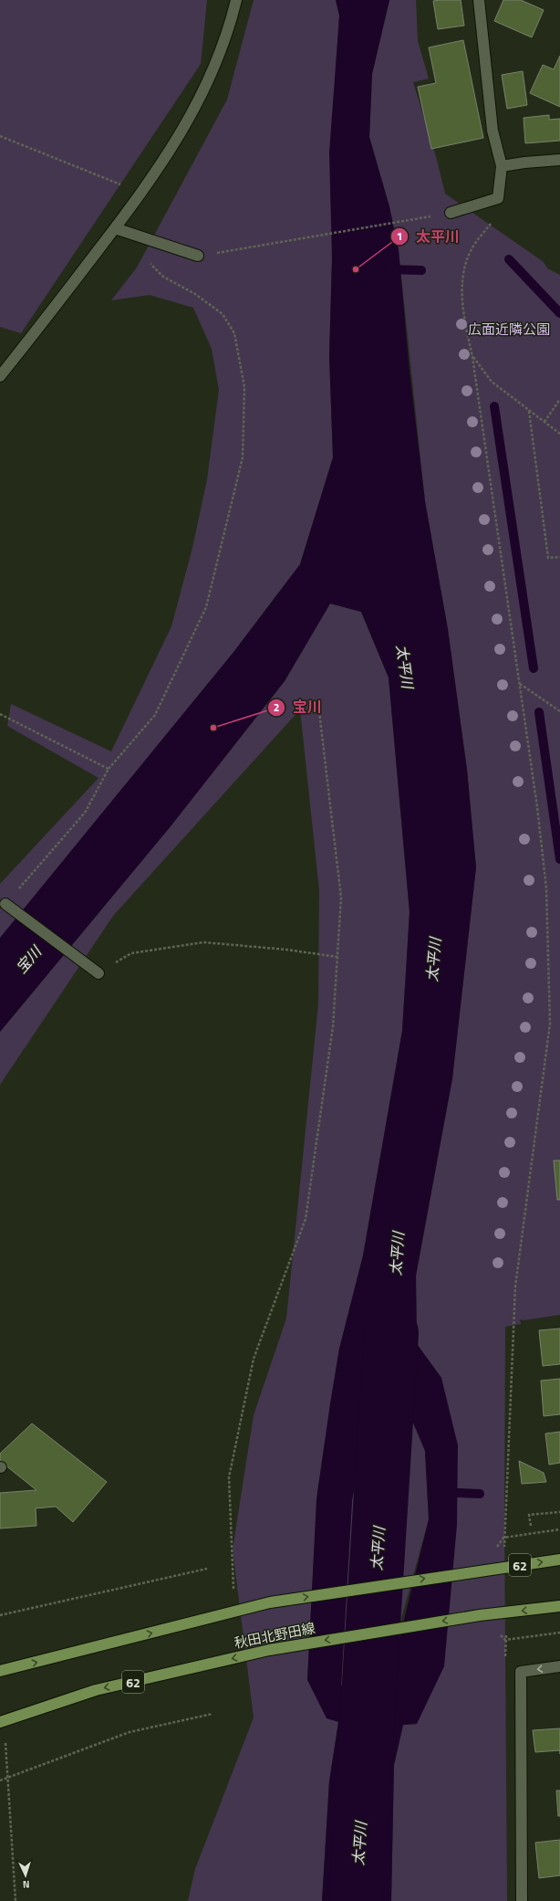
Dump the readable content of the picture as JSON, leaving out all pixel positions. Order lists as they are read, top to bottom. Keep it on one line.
{"streets":{"main road":["62","秋田北野田線"]},"water":["太平川","宝川"],"parks":["広面近隣公園"],"places":["太平川","宝川"],"north":"bottom"}
